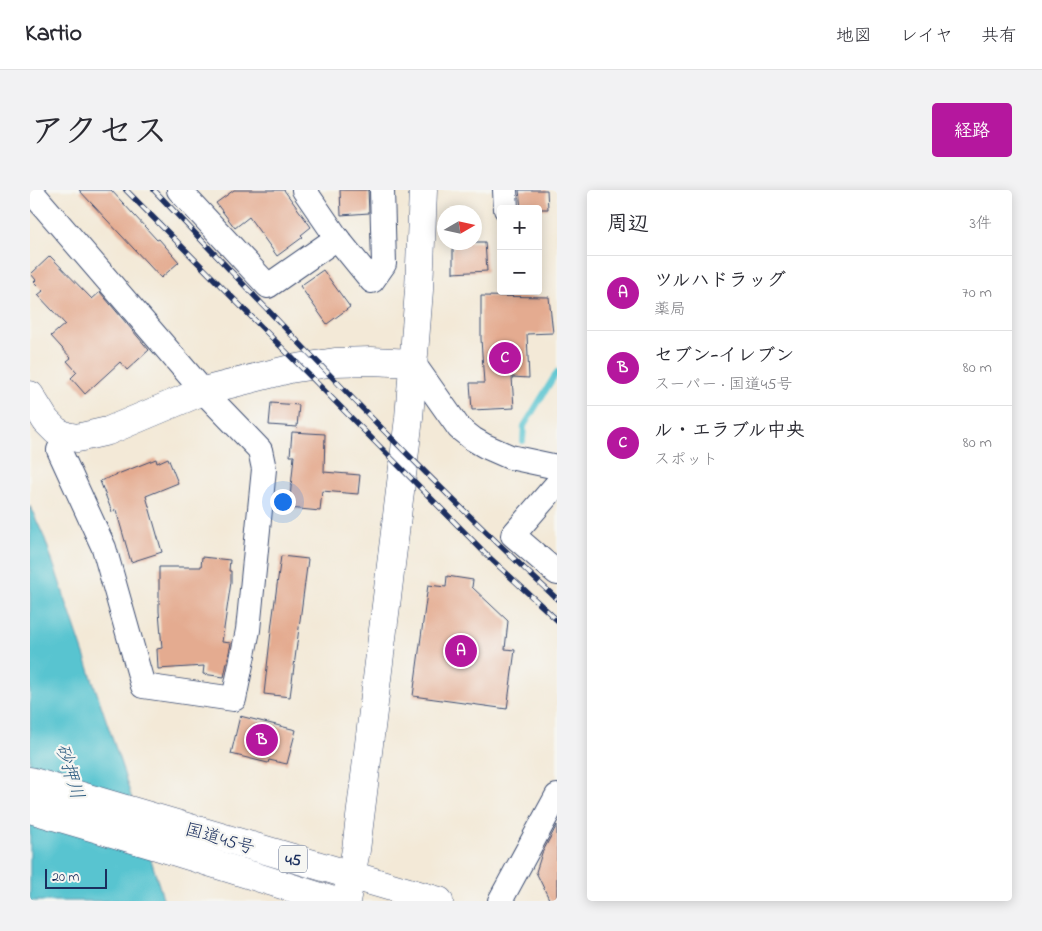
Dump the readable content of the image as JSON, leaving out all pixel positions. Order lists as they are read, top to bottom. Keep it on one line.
{"streets":{"main road":["国道45号","45"]},"water":["砂押川"],"scale_bar":"20 m","north":"right","page":{"header":"Kartio","nav":["地図","レイヤ","共有"],"title":"アクセス","buttons":"経路","heading":["周辺","3件"],"map_buttons":["+","−"],"list":[{"mark":"A","name":"ツルハドラッグ","note":"薬局","value":"70 m"},{"mark":"B","name":"セブン-イレブン","note":"スーパー · 国道45号","value":"80 m"},{"mark":"C","name":"ル・エラブル中央","note":"スポット","value":"80 m"}],"pins":["C","A","B"],"scale":"20 m"}}
